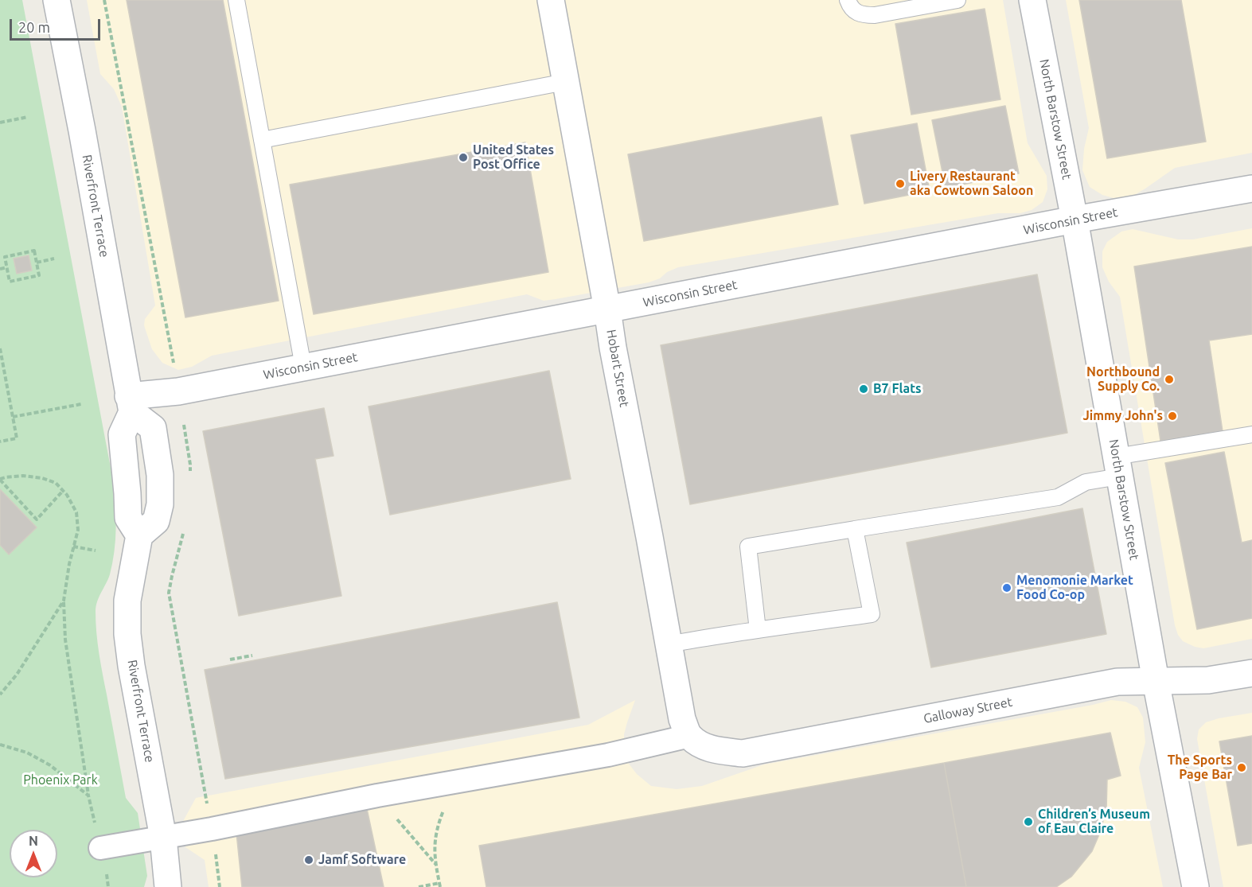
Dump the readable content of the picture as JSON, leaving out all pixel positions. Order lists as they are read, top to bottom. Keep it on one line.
{"streets":{"street":["North Barstow Street","Riverfront Terrace","Wisconsin Street","Hobart Street","Galloway Street"]},"crossings":[["North Barstow Street","Wisconsin Street"],["North Barstow Street","Galloway Street"],["Riverfront Terrace","Wisconsin Street"],["Wisconsin Street","Hobart Street"],["Hobart Street","Galloway Street"]],"parks":["Phoenix Park"],"places":["United States Post Office","Livery Restaurant aka Cowtown Saloon","Northbound Supply Co.","B7 Flats","Jimmy John's","Menomonie Market Food Co-op","The Sports Page Bar","Children’s Museum of Eau Claire","Jamf Software"],"scale_bar":"20 m","north":"top"}
